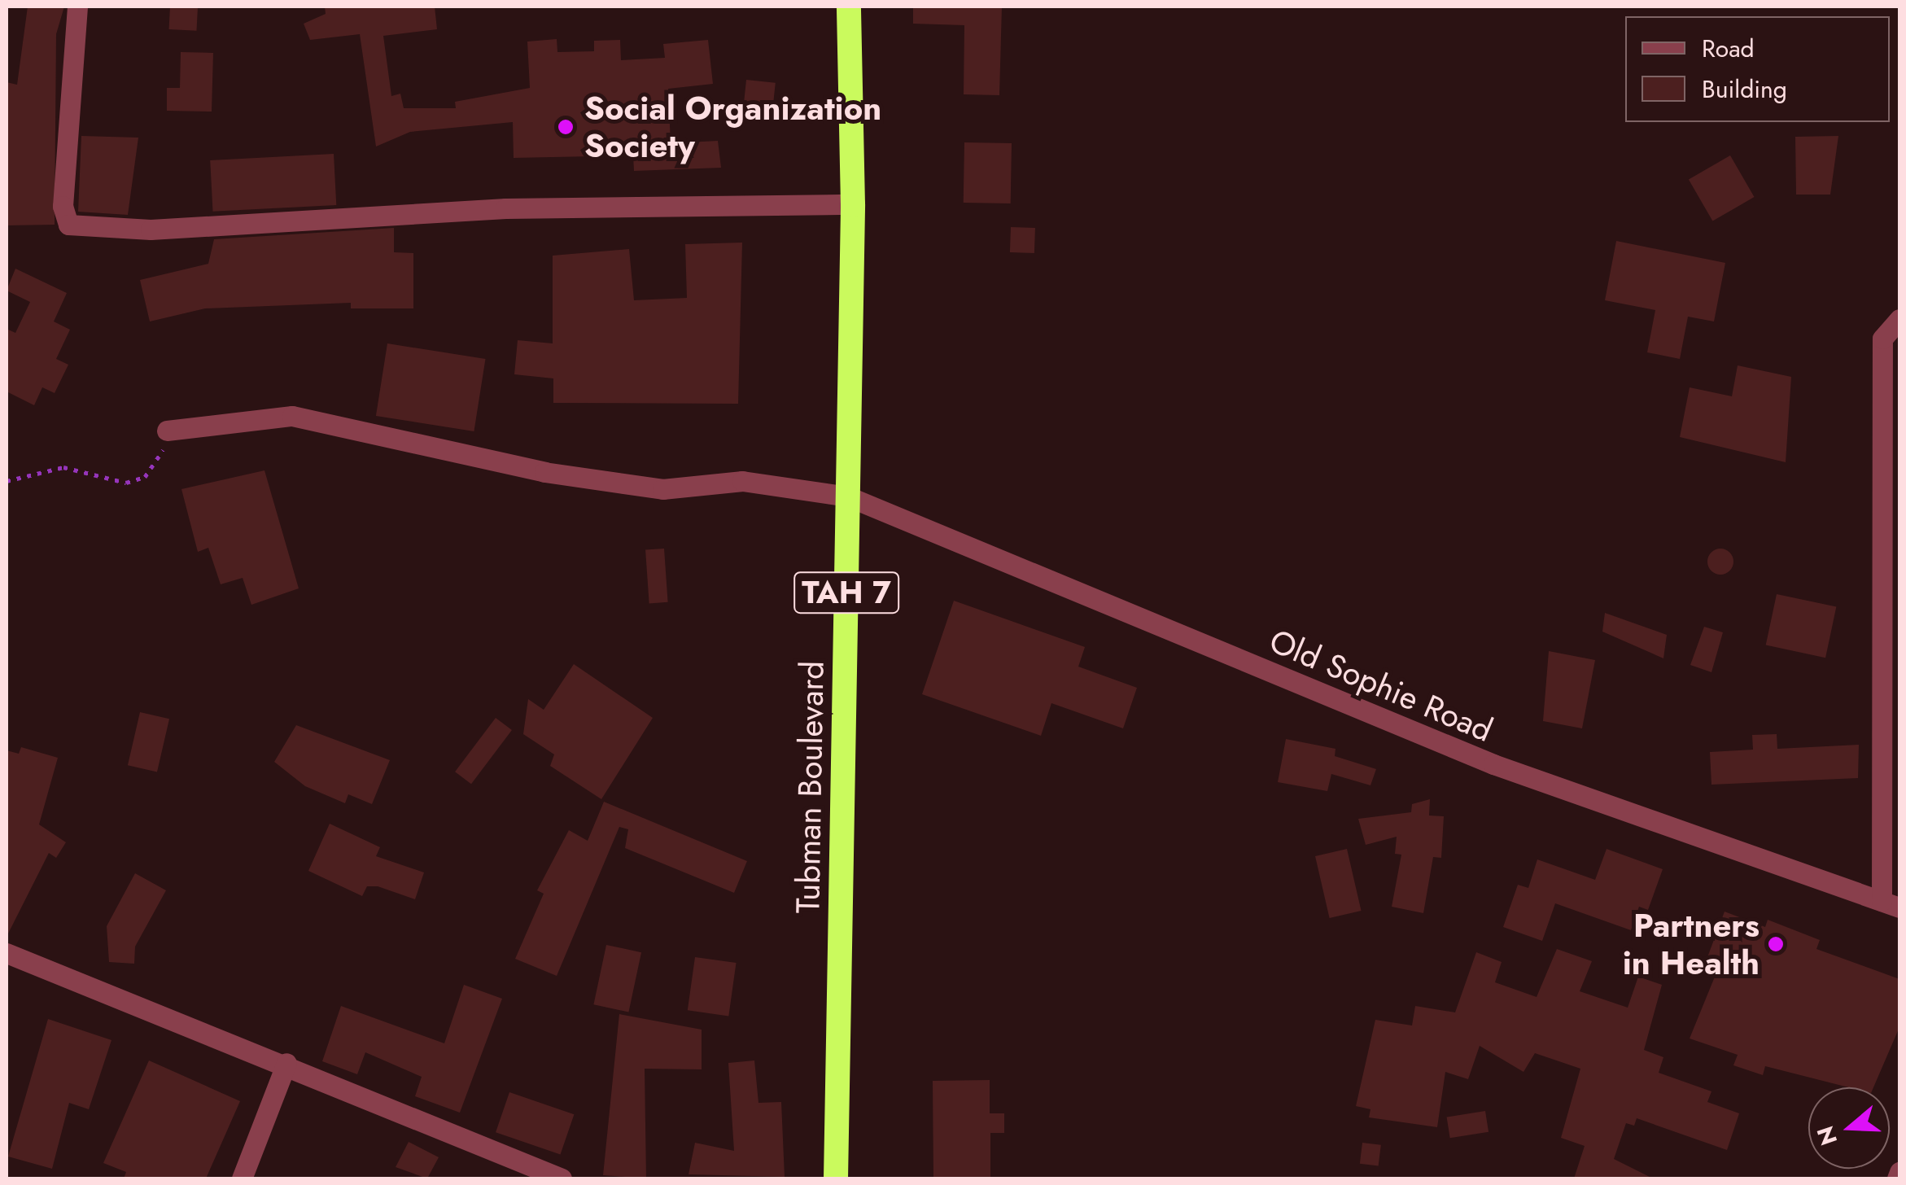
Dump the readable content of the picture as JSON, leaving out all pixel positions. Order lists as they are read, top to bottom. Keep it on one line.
{"streets":{"highway":["TAH 7","Tubman Boulevard"],"street":["Old Sophie Road"]},"crossings":[["Old Sophie Road","Tubman Boulevard"]],"places":["Social Organization Society","Partners in Health"],"legend":["Road","Building"],"north":"left"}
